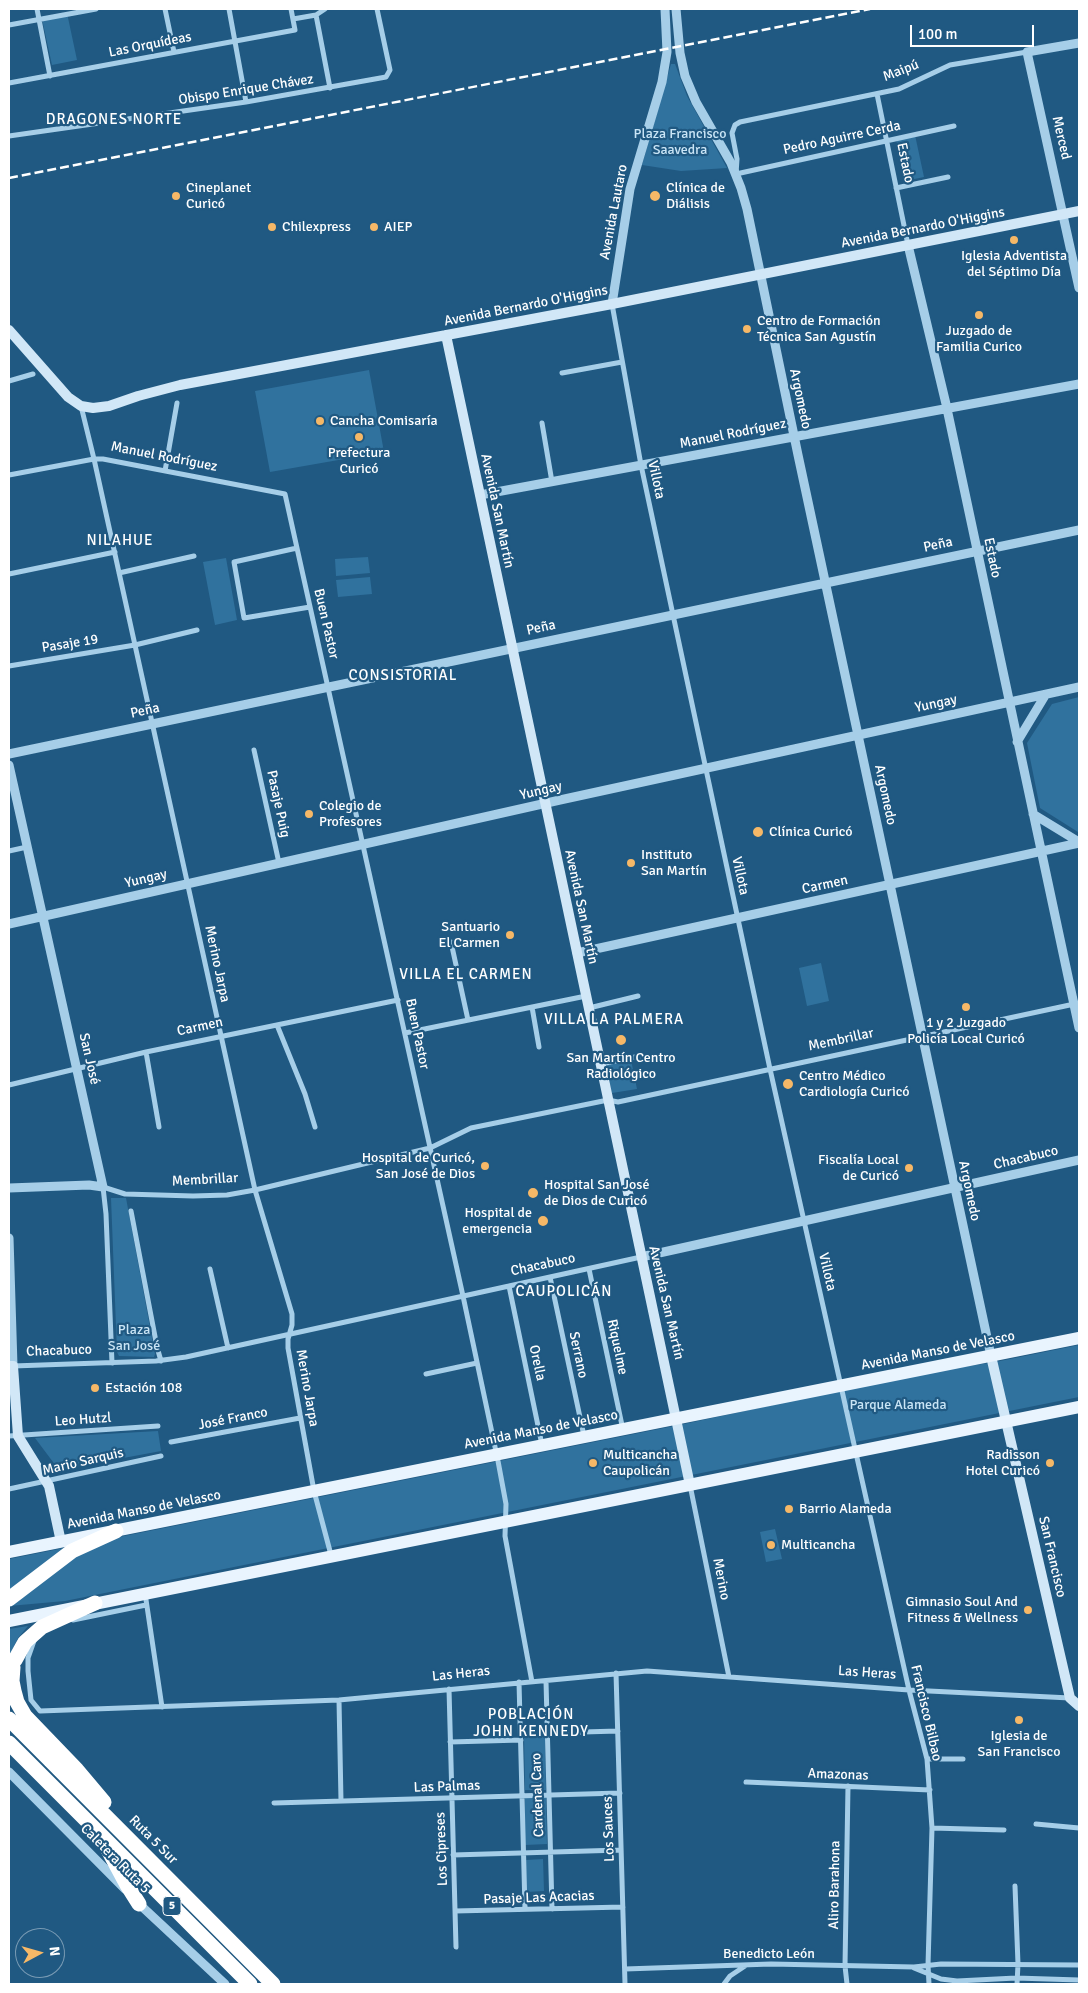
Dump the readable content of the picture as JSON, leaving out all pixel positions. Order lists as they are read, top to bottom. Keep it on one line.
{"streets":{"highway":["Ruta 5 Sur","5"],"main road":["Avenida Bernardo O'Higgins","Argomedo","Avenida San Martín","Avenida Manso de Velasco","San Francisco"],"street":["Las Orquídeas","Maipú","Obispo Enrique Chávez","Pedro Aguirre Cerda","Merced","Estado","Avenida Lautaro","Manuel Rodríguez","Villota","Peña","Buen Pastor","Pasaje 19","Yungay","Pasaje Puig","Carmen","Merino Jarpa","Membrillar","San José","Chacabuco","Riquelme","Serrano","Orella","José Franco","Leo Hutzl","Mario Sarquis","Merino","Las Heras","Francisco Bilbao","Amazonas","Las Palmas","Cardenal Caro","Los Sauces","Los Cipreses","Caletera Ruta 5","Aliro Barahona","Pasaje Las Acacias","Benedicto León"]},"crossings":[["Maipú","Merced"],["Maipú","Estado"],["Maipú","Argomedo"],["Pedro Aguirre Cerda","Estado"],["Pedro Aguirre Cerda","Argomedo"],["Merced","Avenida Bernardo O'Higgins"],["Estado","Avenida Bernardo O'Higgins"],["Estado","Manuel Rodríguez"],["Estado","Peña"],["Estado","Yungay"],["Estado","Carmen"],["Estado","Membrillar"],["Avenida Lautaro","Avenida Bernardo O'Higgins"],["Avenida Lautaro","Villota"],["Avenida Bernardo O'Higgins","Argomedo"],["Avenida Bernardo O'Higgins","Villota"],["Avenida Bernardo O'Higgins","Avenida San Martín"],["Avenida Bernardo O'Higgins","Merino Jarpa"],["Argomedo","Manuel Rodríguez"],["Argomedo","Peña"],["Argomedo","Yungay"],["Argomedo","Carmen"],["Argomedo","Membrillar"],["Argomedo","Chacabuco"],["Argomedo","Avenida Manso de Velasco"],["Argomedo","San Francisco"],["Manuel Rodríguez","Villota"],["Manuel Rodríguez","Avenida San Martín"],["Manuel Rodríguez","Buen Pastor"],["Manuel Rodríguez","Merino Jarpa"],["Villota","Peña"],["Villota","Yungay"],["Villota","Carmen"],["Villota","Membrillar"],["Villota","Chacabuco"],["Villota","Avenida Manso de Velasco"],["Villota","Francisco Bilbao"],["Avenida San Martín","Peña"],["Avenida San Martín","Yungay"],["Avenida San Martín","Carmen"],["Avenida San Martín","Membrillar"],["Avenida San Martín","Chacabuco"],["Avenida San Martín","Avenida Manso de Velasco"],["Avenida San Martín","Merino"],["Peña","Buen Pastor"],["Peña","Merino Jarpa"],["Buen Pastor","Yungay"],["Buen Pastor","Carmen"],["Buen Pastor","Membrillar"],["Buen Pastor","Chacabuco"],["Buen Pastor","Avenida Manso de Velasco"],["Pasaje 19","Merino Jarpa"],["Yungay","Pasaje Puig"],["Yungay","Merino Jarpa"],["Yungay","San José"],["Carmen","Merino Jarpa"],["Carmen","San José"],["Merino Jarpa","Membrillar"],["Merino Jarpa","Chacabuco"],["Merino Jarpa","Avenida Manso de Velasco"],["Merino Jarpa","José Franco"],["Membrillar","San José"],["San José","Chacabuco"],["Chacabuco","Riquelme"],["Chacabuco","Serrano"],["Chacabuco","Orella"],["Riquelme","Avenida Manso de Velasco"],["Avenida Manso de Velasco","Serrano"],["Avenida Manso de Velasco","Orella"],["San Francisco","Las Heras"],["Merino","Las Heras"],["Las Heras","Francisco Bilbao"],["Las Heras","Cardenal Caro"],["Las Heras","Los Sauces"],["Las Heras","Los Cipreses"],["Francisco Bilbao","Amazonas"],["Francisco Bilbao","Benedicto León"],["Amazonas","Aliro Barahona"],["Las Palmas","Cardenal Caro"],["Las Palmas","Los Sauces"],["Las Palmas","Los Cipreses"],["Cardenal Caro","Pasaje Las Acacias"],["Los Sauces","Pasaje Las Acacias"],["Los Sauces","Benedicto León"],["Los Cipreses","Pasaje Las Acacias"],["Aliro Barahona","Benedicto León"]],"districts":["DRAGONES NORTE","NILAHUE","CONSISTORIAL","VILLA EL CARMEN","VILLA LA PALMERA","CAUPOLICÁN","POBLACIÓN JOHN KENNEDY"],"parks":["Plaza Francisco Saavedra","Plaza San José","Parque Alameda"],"places":["Cineplanet Curicó","Clínica de Diálisis","Chilexpress","AIEP","Iglesia Adventista del Séptimo Día","Juzgado de Familia Curico","Centro de Formación Técnica San Agustín","Cancha Comisaría","Prefectura Curicó","Colegio de Profesores","Clínica Curicó","Instituto San Martín","Santuario El Carmen","1 y 2 Juzgado Policía Local Curicó","San Martín Centro Radiológico","Centro Médico Cardiología Curicó","Hospital de Curicó, San José de Dios","Fiscalía Local de Curicó","Hospital San José de Dios de Curicó","Hospital de emergencia","Estación 108","Multicancha Caupolicán","Radisson Hotel Curicó","Barrio Alameda","Multicancha","Gimnasio Soul And Fitness & Wellness","Iglesia de San Francisco"],"scale_bar":"100 m","north":"right"}
